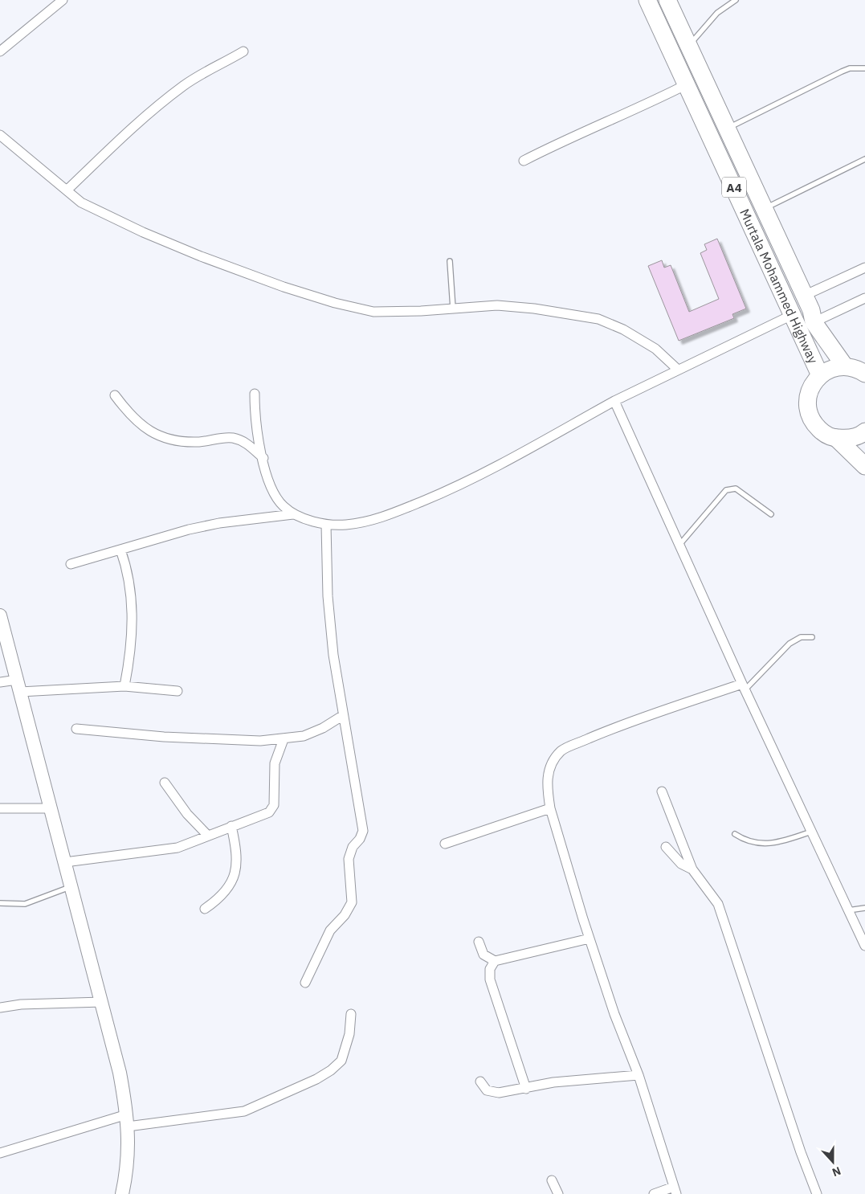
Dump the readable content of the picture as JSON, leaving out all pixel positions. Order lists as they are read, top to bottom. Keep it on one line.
{"streets":{"highway":["A4","Murtala Mohammed Highway"]},"crossings":[["A4","Murtala Mohammed Highway"]],"north":"bottom"}
